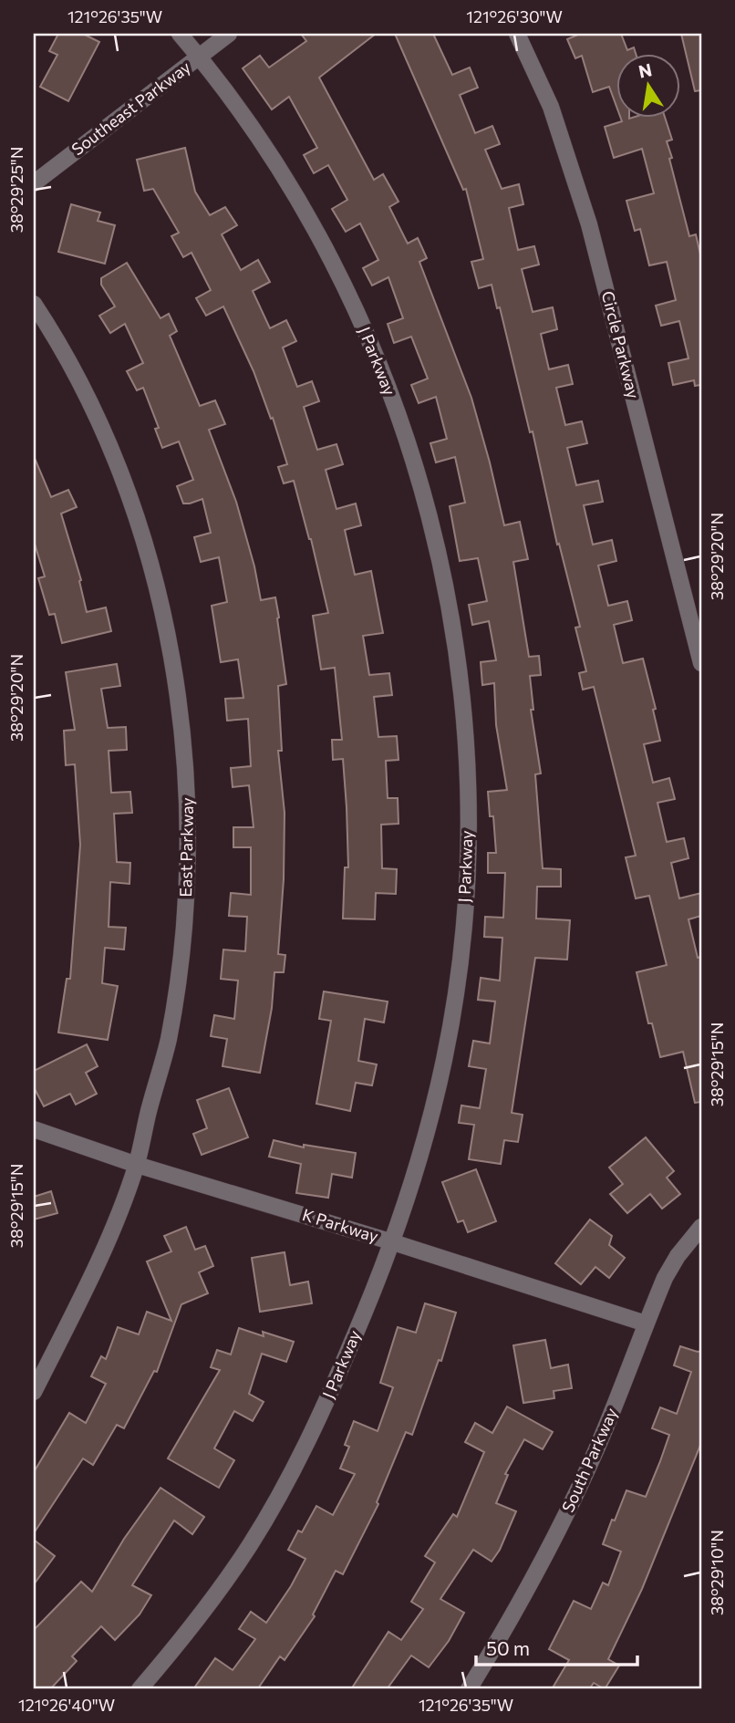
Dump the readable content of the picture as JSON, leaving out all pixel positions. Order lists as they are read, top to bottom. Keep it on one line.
{"streets":{"street":["Southeast Parkway","Circle Parkway","J Parkway","East Parkway","K Parkway","South Parkway"]},"crossings":[["Southeast Parkway","J Parkway"],["J Parkway","K Parkway"],["East Parkway","K Parkway"],["K Parkway","South Parkway"]],"scale_bar":"50 m","north":"top","coordinates":["121°26'35\"W","121°26'30\"W","38°29'25\"N","38°29'20\"N","38°29'15\"N","38°29'10\"N","121°26'40\"W"]}
